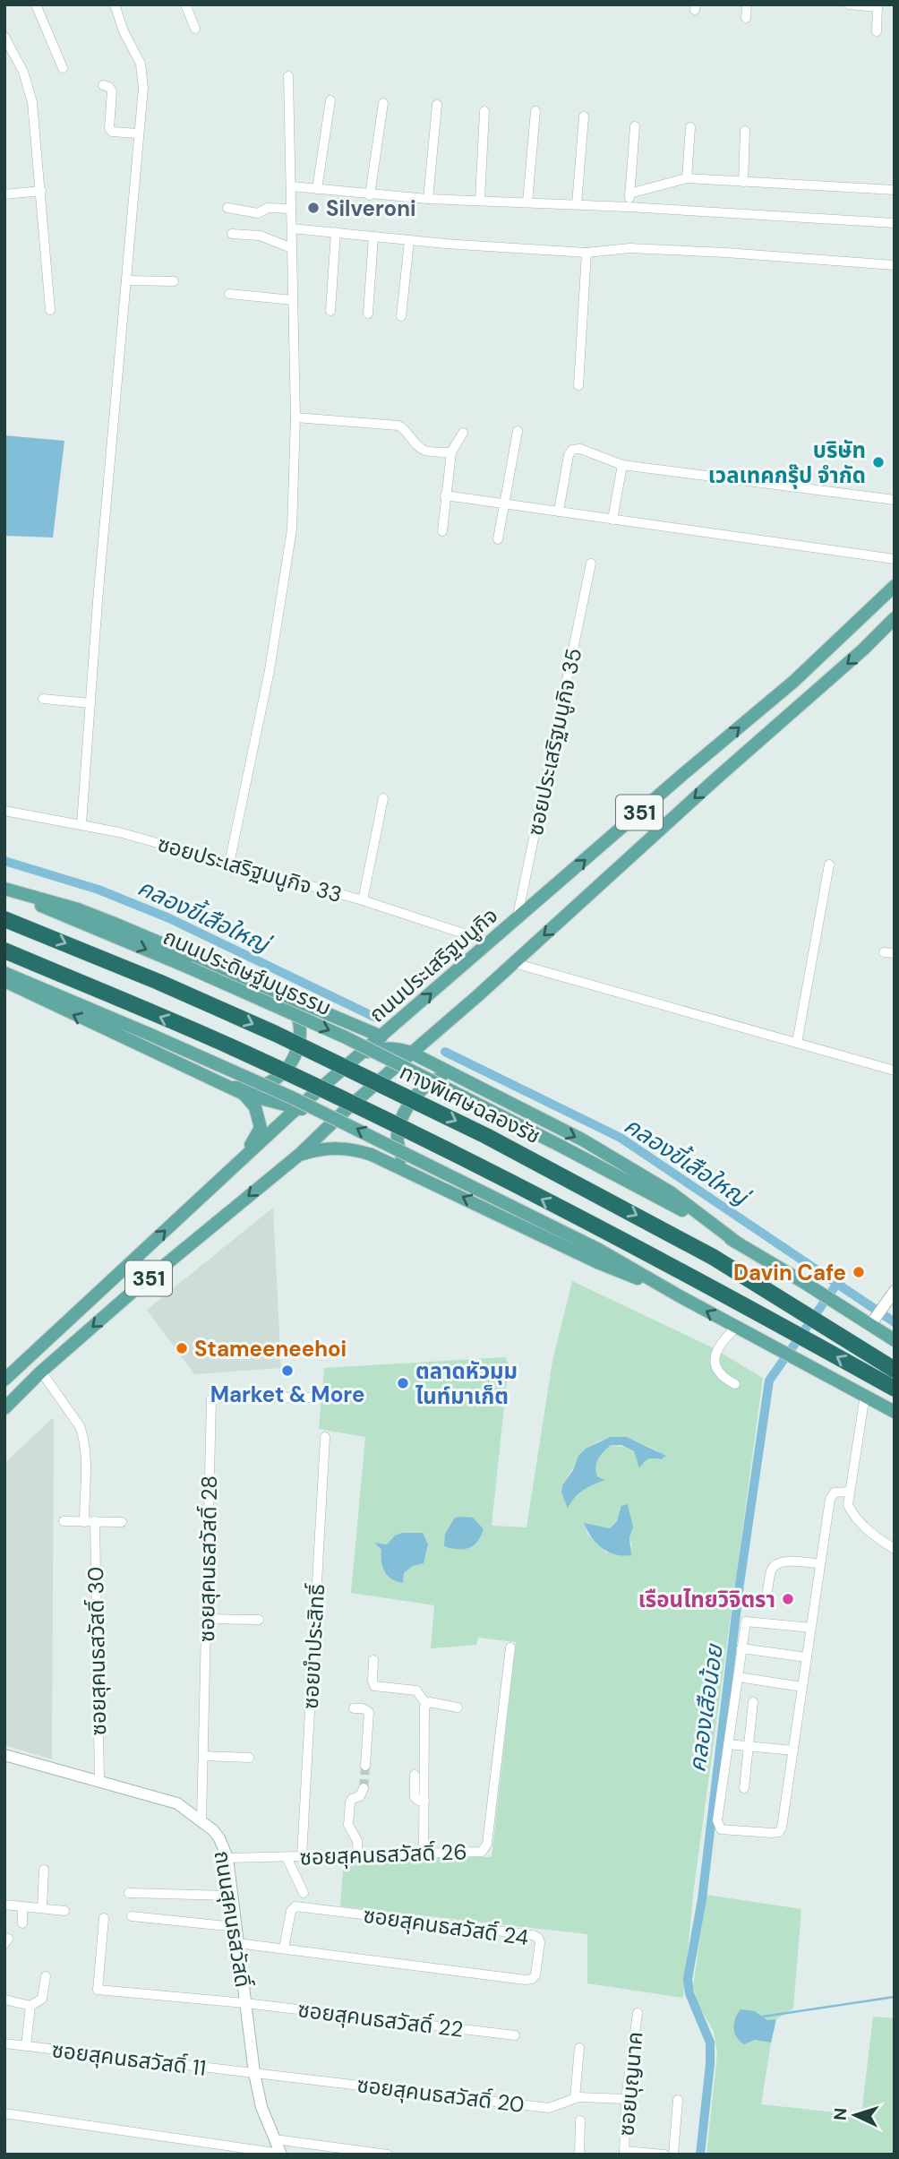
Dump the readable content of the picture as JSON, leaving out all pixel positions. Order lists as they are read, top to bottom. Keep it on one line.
{"streets":{"highway":["ทางพิเศษฉลองรัช"],"main road":["351","ถนนประเสริฐมนูกิจ","ถนนประดิษฐ์มนูธรรม","ถนนสุคนธสวัสดิ์"],"street":["ซอยประเสริฐมนูกิจ 35","ซอยประเสริฐมนูกิจ 33","ซอยสุคนธสวัสดิ์ 28","ซอยขำประสิทธิ์","ซอยสุคนธสวัสดิ์ 30","ซอยสุคนธสวัสดิ์ 26","ซอยสุคนธสวัสดิ์ 24","ซอยสุคนธสวัสดิ์ 22","ซอยสุคนธสวัสดิ์ 11","ซอยบุญนาค","ซอยสุคนธสวัสดิ์ 20"]},"crossings":[["ซอยประเสริฐมนูกิจ 35","ถนนประเสริฐมนูกิจ"],["ซอยประเสริฐมนูกิจ 33","ถนนประเสริฐมนูกิจ"],["ซอยสุคนธสวัสดิ์ 28","ถนนสุคนธสวัสดิ์"],["ซอยขำประสิทธิ์","ซอยสุคนธสวัสดิ์ 26"],["ซอยสุคนธสวัสดิ์ 30","ถนนสุคนธสวัสดิ์"],["ซอยสุคนธสวัสดิ์ 26","ถนนสุคนธสวัสดิ์"],["ถนนสุคนธสวัสดิ์","ซอยสุคนธสวัสดิ์ 24"],["ถนนสุคนธสวัสดิ์","ซอยสุคนธสวัสดิ์ 22"],["ถนนสุคนธสวัสดิ์","ซอยสุคนธสวัสดิ์ 11"],["ถนนสุคนธสวัสดิ์","ซอยสุคนธสวัสดิ์ 20"],["ซอยสุคนธสวัสดิ์ 11","ซอยสุคนธสวัสดิ์ 20"],["ซอยบุญนาค","ซอยสุคนธสวัสดิ์ 20"]],"water":["คลองขี้เสือใหญ่","คลองเสือน้อย"],"places":["Silveroni","บริษัท เวลเทคกรุ๊ป จำกัด","Davin Cafe","Stameeneehoi","Market & More","ตลาดหัวมุม ไนท์มาเก็ต","เรือนไทยวิจิตรา"],"north":"left"}
